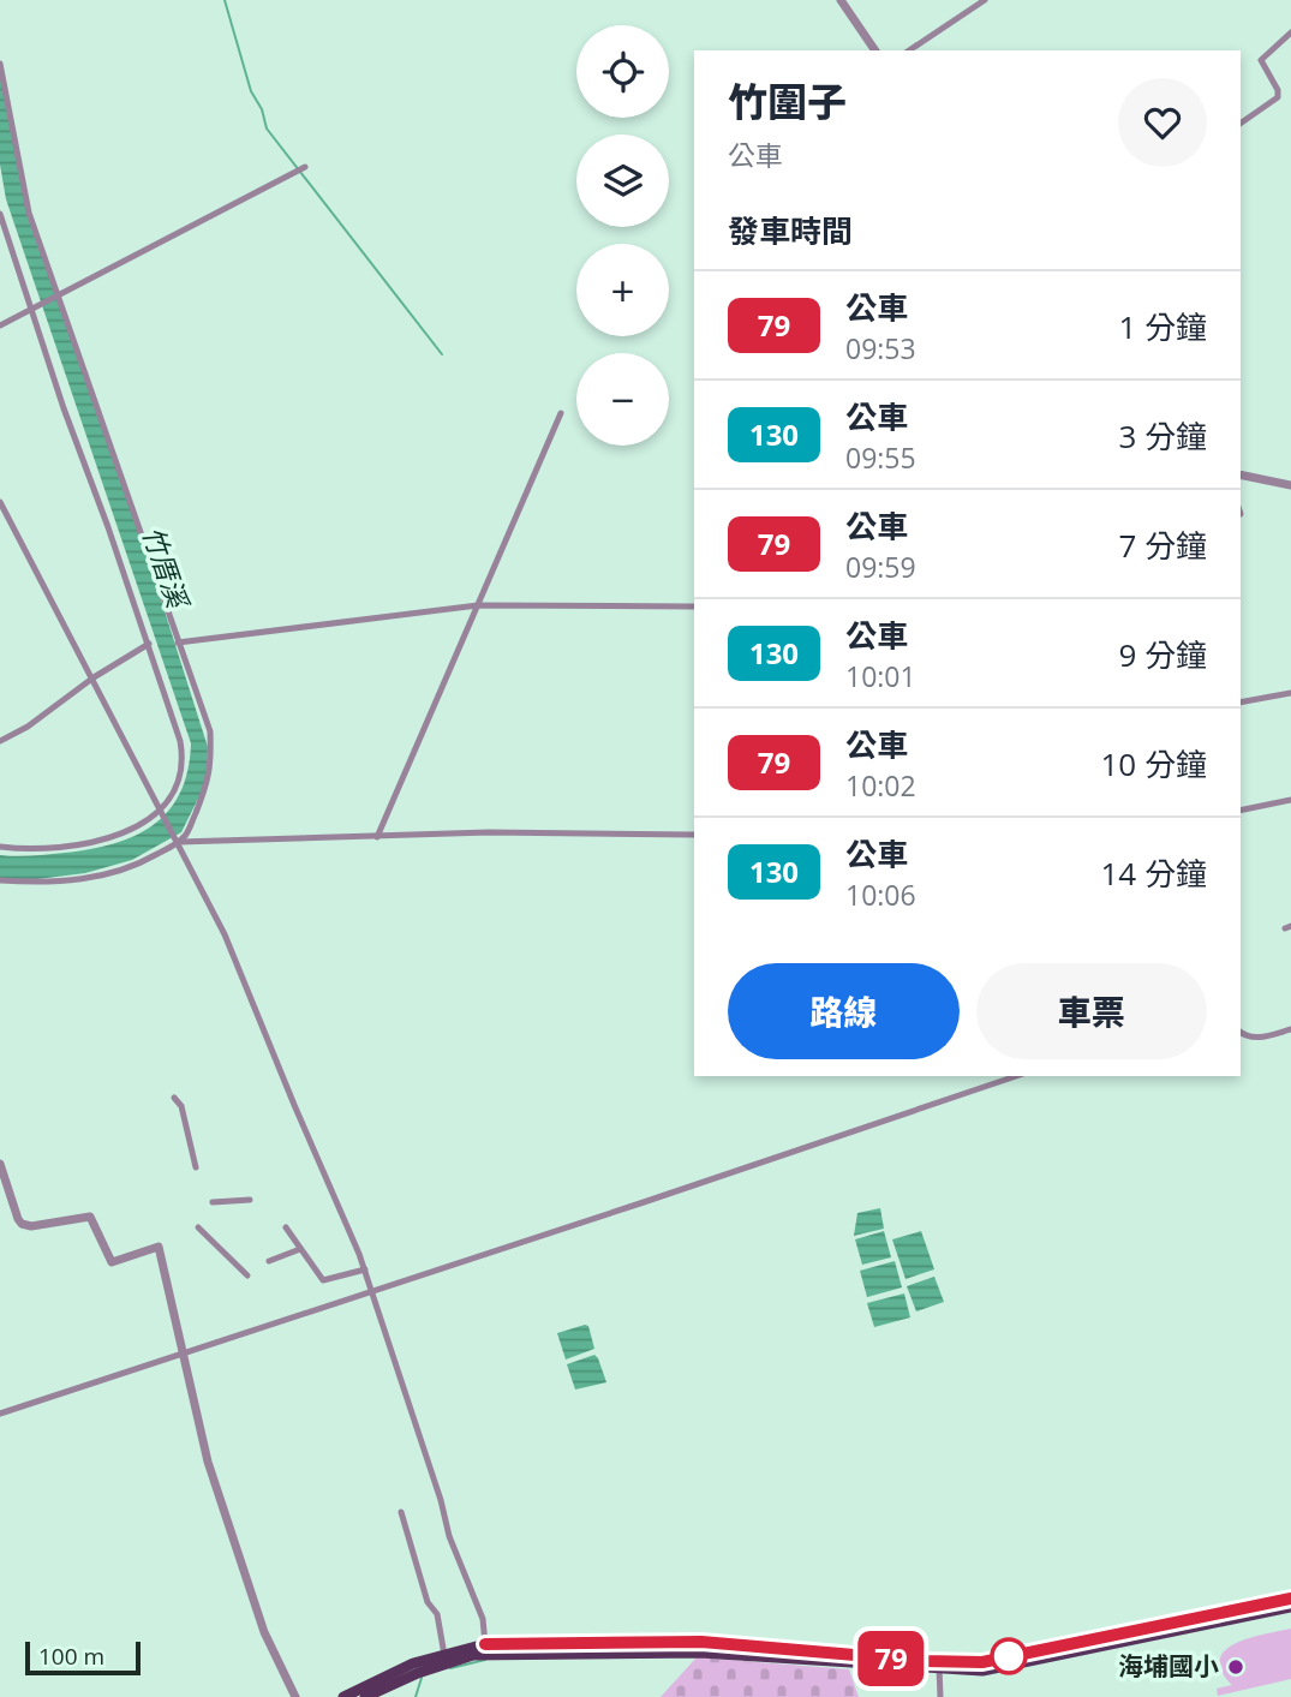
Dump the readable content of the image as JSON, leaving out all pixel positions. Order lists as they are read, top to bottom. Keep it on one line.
{"water":["竹厝溪"],"places":["海埔國小"],"lines":["bus line 79"],"scale_bar":"100 m","page":{"on_map":"79","map_buttons":["+","−"],"heading":[["竹圍子","公車"],"發車時間"],"list":[{"mark":"79","name":"公車","note":"09:53","value":"1 分鐘"},{"mark":"130","name":"公車","note":"09:55","value":"3 分鐘"},{"mark":"79","name":"公車","note":"09:59","value":"7 分鐘"},{"mark":"130","name":"公車","note":"10:01","value":"9 分鐘"},{"mark":"79","name":"公車","note":"10:02","value":"10 分鐘"},{"mark":"130","name":"公車","note":"10:06","value":"14 分鐘"}],"buttons":["路線","車票"],"scale":"100 m"}}
